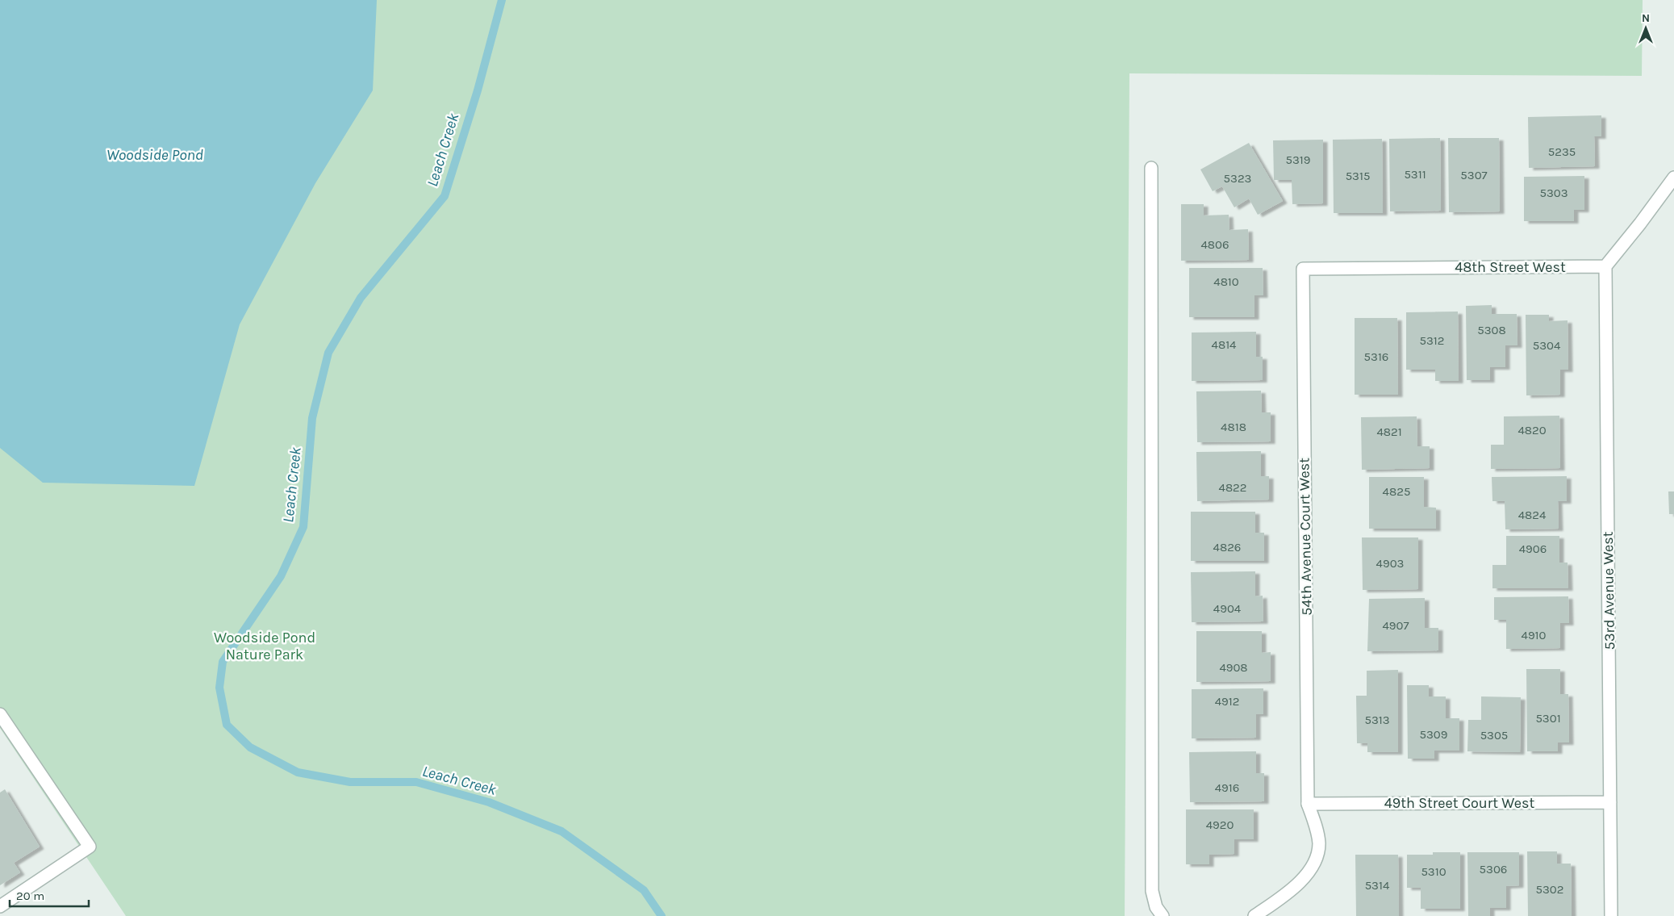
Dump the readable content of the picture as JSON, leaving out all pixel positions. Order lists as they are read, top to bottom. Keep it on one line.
{"streets":{"street":["48th Street West","54th Avenue Court West","53rd Avenue West","49th Street Court West"]},"crossings":[["48th Street West","54th Avenue Court West"],["48th Street West","53rd Avenue West"],["54th Avenue Court West","49th Street Court West"],["53rd Avenue West","49th Street Court West"]],"water":["Leach Creek","Woodside Pond"],"parks":["Woodside Pond Nature Park"],"house_numbers":["5235","5319","5311","5307","5315","5323","5303","4806","4810","5308","5312","4814","5304","5316","4818","4820","4821","4822","4825","4824","4826","4906","4903","4904","4907","4910","4908","4912","5301","5313","5309","5305","4916","4920","5306","5310","5314","5302"],"scale_bar":"20 m","north":"top"}
